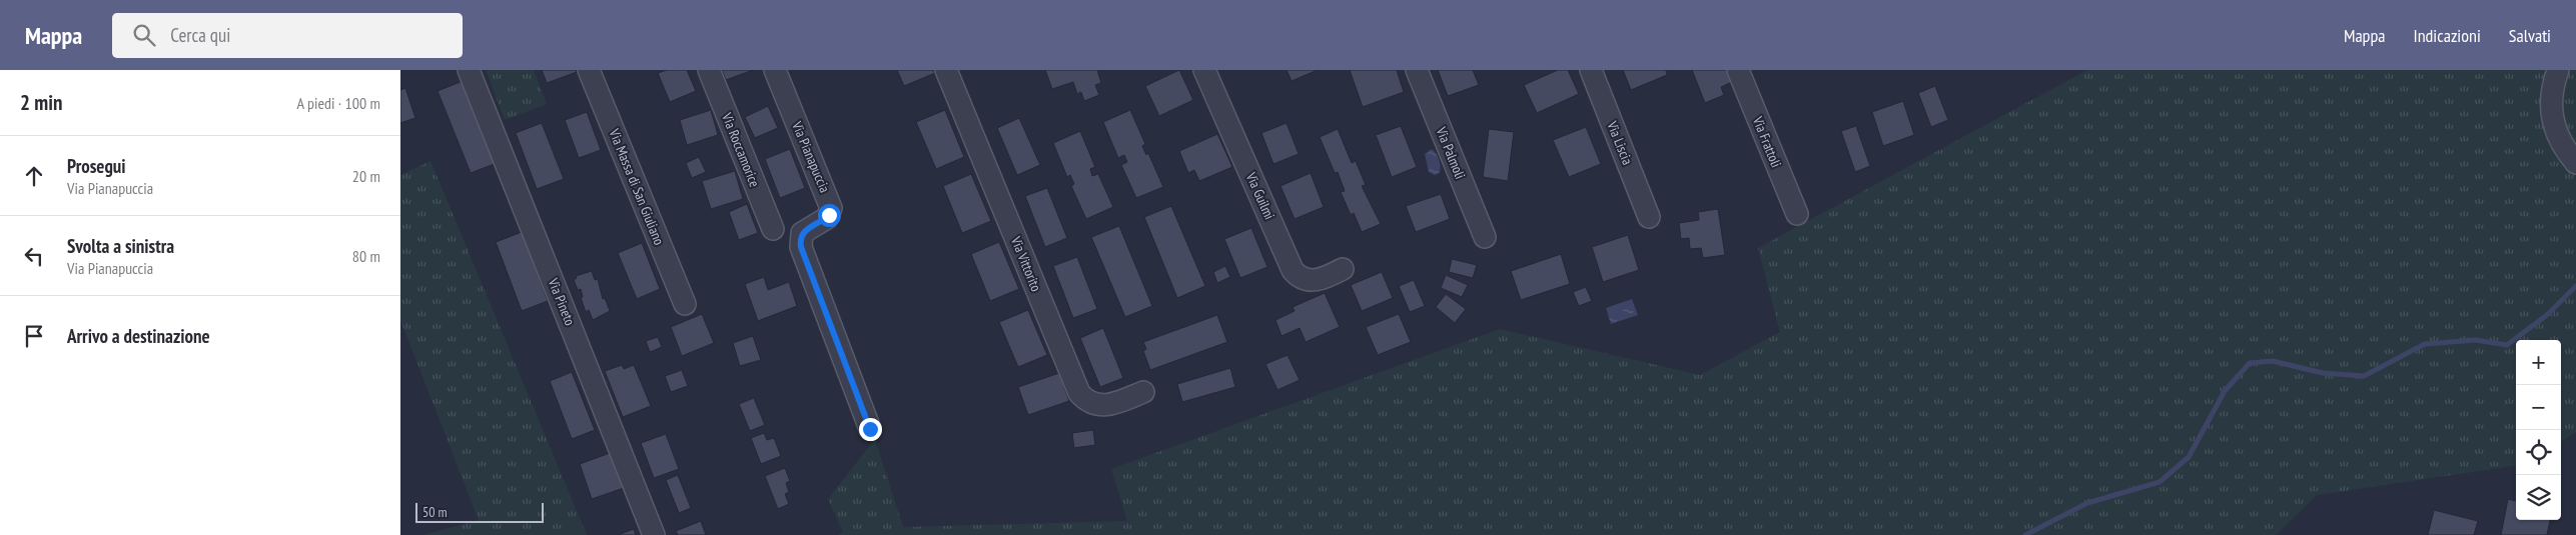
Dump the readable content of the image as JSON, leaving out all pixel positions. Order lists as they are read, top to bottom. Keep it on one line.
{"streets":{"street":["Via Frattoli","Via Liscia","Via Roccamorice","Via Palmoli","Via Pianapuccia","Via Massa di San Giuliano","Via Guilmi","Via Vittorito","Via Pineto"]},"scale_bar":"50 m","page":{"header":"Mappa","search":"Cerca qui","nav":["Mappa","Indicazioni","Salvati"],"heading":["2 min","A piedi · 100 m"],"list":[["Prosegui","Via Pianapuccia","20 m"],["Svolta a sinistra","Via Pianapuccia","80 m"],"Arrivo a destinazione"],"map_buttons":["+","−"],"scale":"50 m"}}
